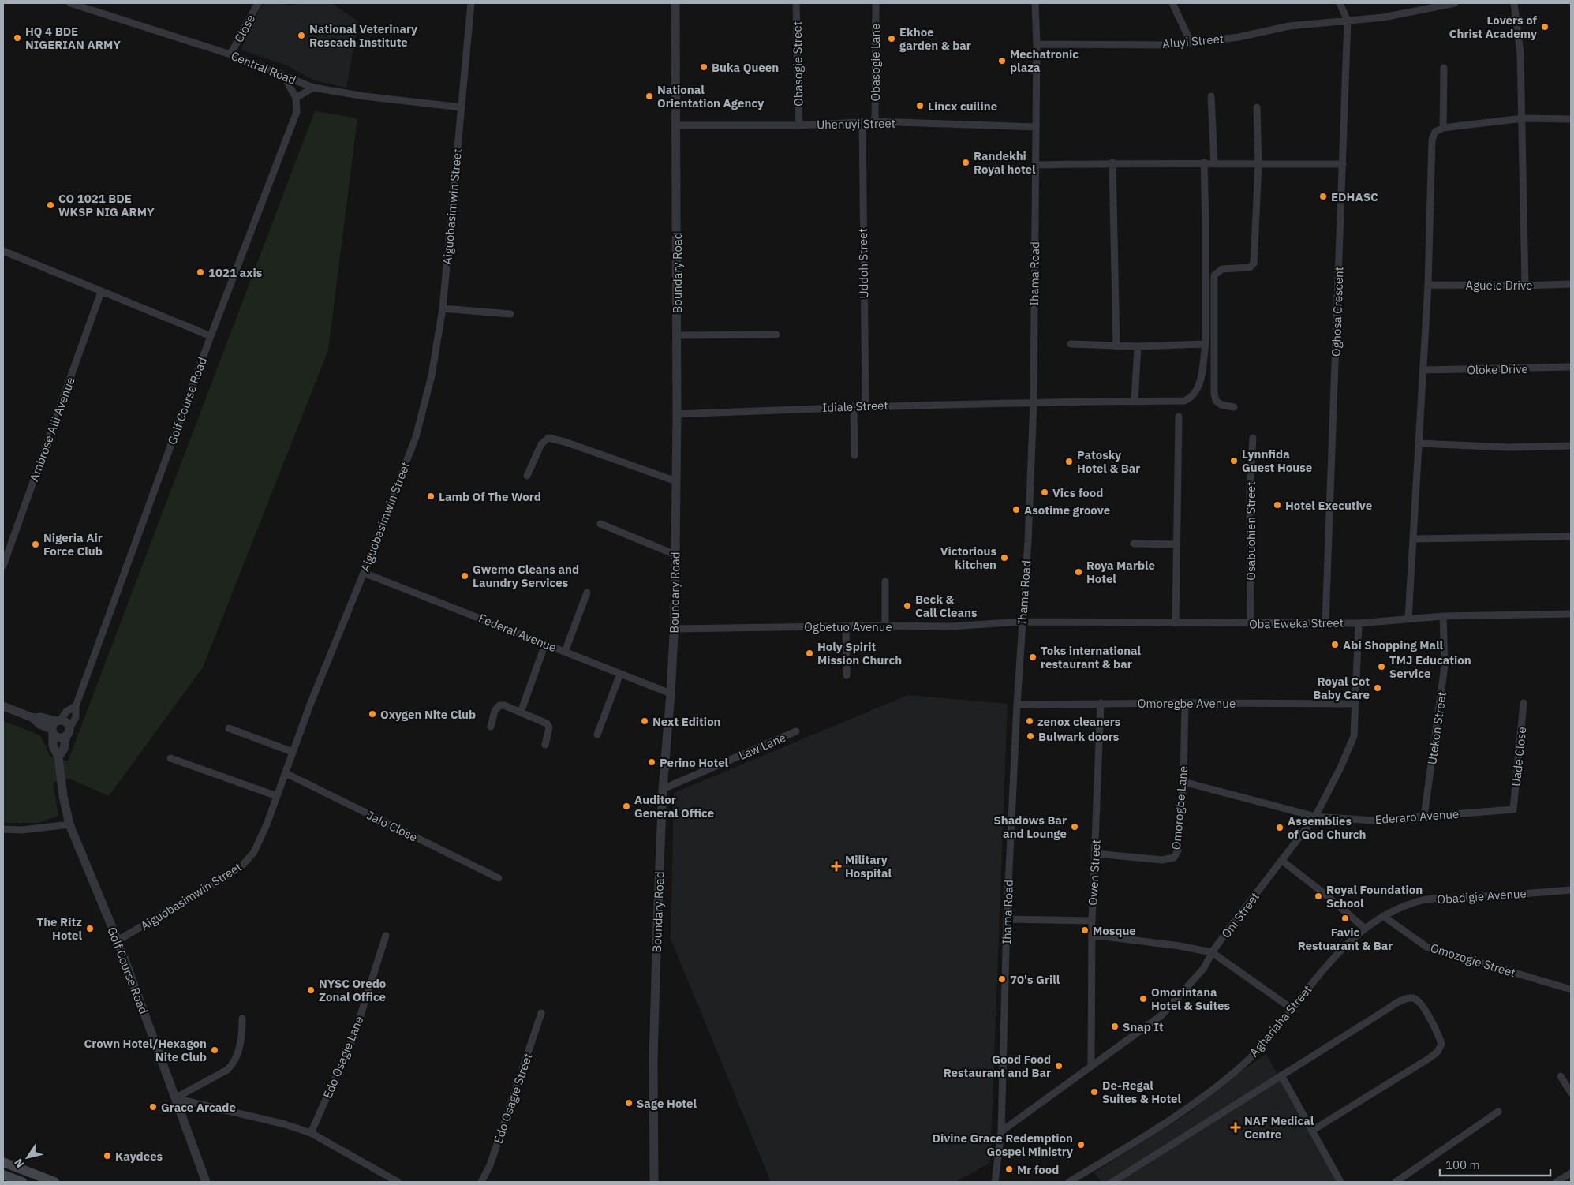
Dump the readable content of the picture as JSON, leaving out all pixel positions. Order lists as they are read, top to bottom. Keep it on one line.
{"streets":{"street":["Close","Aluyi Street","Obasogie Lane","Obasogie Street","Central Road","Uhenuyi Street","Aiguobasimwin Street","Uddoh Street","Boundary Road","Ihama Road","Aguele Drive","Oghosa Crescent","Oloke Drive","Golf Course Road","Idiale Street","Ambrose Alli Avenue","Osabuohien Street","Oba Eweka Street","Ogbetuo Avenue","Federal Avenue","Omoregbe Avenue","Utekon Street","Law Lane","Uade Close","Omorogbe Lane","Ederaro Avenue","Jalo Close","Owen Street","Obadigie Avenue","Oni Street","Omozogie Street","Aghariaha Street","Edo Osagie Lane","Edo Osagie Street"]},"crossings":[["Close","Central Road"],["Aluyi Street","Ihama Road"],["Aluyi Street","Oghosa Crescent"],["Obasogie Lane","Uhenuyi Street"],["Obasogie Street","Uhenuyi Street"],["Central Road","Aiguobasimwin Street"],["Uhenuyi Street","Uddoh Street"],["Uhenuyi Street","Boundary Road"],["Uhenuyi Street","Ihama Road"],["Aiguobasimwin Street","Golf Course Road"],["Aiguobasimwin Street","Federal Avenue"],["Aiguobasimwin Street","Jalo Close"],["Uddoh Street","Idiale Street"],["Boundary Road","Idiale Street"],["Boundary Road","Ogbetuo Avenue"],["Boundary Road","Federal Avenue"],["Boundary Road","Law Lane"],["Ihama Road","Idiale Street"],["Ihama Road","Oba Eweka Street"],["Ihama Road","Ogbetuo Avenue"],["Ihama Road","Omoregbe Avenue"],["Ihama Road","Oni Street"],["Oghosa Crescent","Oba Eweka Street"],["Osabuohien Street","Oba Eweka Street"],["Oba Eweka Street","Ogbetuo Avenue"],["Oba Eweka Street","Utekon Street"],["Oba Eweka Street","Oni Street"],["Omoregbe Avenue","Omorogbe Lane"],["Omoregbe Avenue","Owen Street"],["Omoregbe Avenue","Oni Street"],["Utekon Street","Ederaro Avenue"],["Uade Close","Ederaro Avenue"],["Omorogbe Lane","Ederaro Avenue"],["Omorogbe Lane","Owen Street"],["Ederaro Avenue","Oni Street"],["Owen Street","Oni Street"],["Obadigie Avenue","Omozogie Street"],["Obadigie Avenue","Aghariaha Street"]],"places":{"other":["Lovers of Christ Academy","National Veterinary Reseach Institute","HQ 4 BDE NIGERIAN ARMY","Ekhoe garden & bar","Mechatronic plaza","Buka Queen","National Orientation Agency","Lincx cuiline","Randekhi Royal hotel","EDHASC","CO 1021 BDE WKSP NIG ARMY","1021 axis","Lynnfida Guest House","Patosky Hotel & Bar","Vics food","Lamb Of The Word","Hotel Executive","Asotime groove","Nigeria Air Force Club","Victorious kitchen","Roya Marble Hotel","Gwemo Cleans and Laundry Services","Beck & Call Cleans","Abi Shopping Mall","Holy Spirit Mission Church","Toks international restaurant & bar","TMJ Education Service","Royal Cot Baby Care","Oxygen Nite Club","Next Edition","zenox cleaners","Bulwark doors","Perino Hotel","Auditor General Office","Shadows Bar and Lounge","Assemblies of God Church","Royal Foundation School","Favic Restuarant & Bar","The Ritz Hotel","Mosque","70's Grill","NYSC Oredo Zonal Office","Omorintana Hotel & Suites","Snap It","Crown Hotel/Hexagon Nite Club","Good Food Restaurant and Bar","De-Regal Suites & Hotel","Sage Hotel","Grace Arcade","Divine Grace Redemption Gospel Ministry","Kaydees","Mr food"],"health":["Military Hospital","NAF Medical Centre"]},"scale_bar":"100 m","north":"bottom left"}
